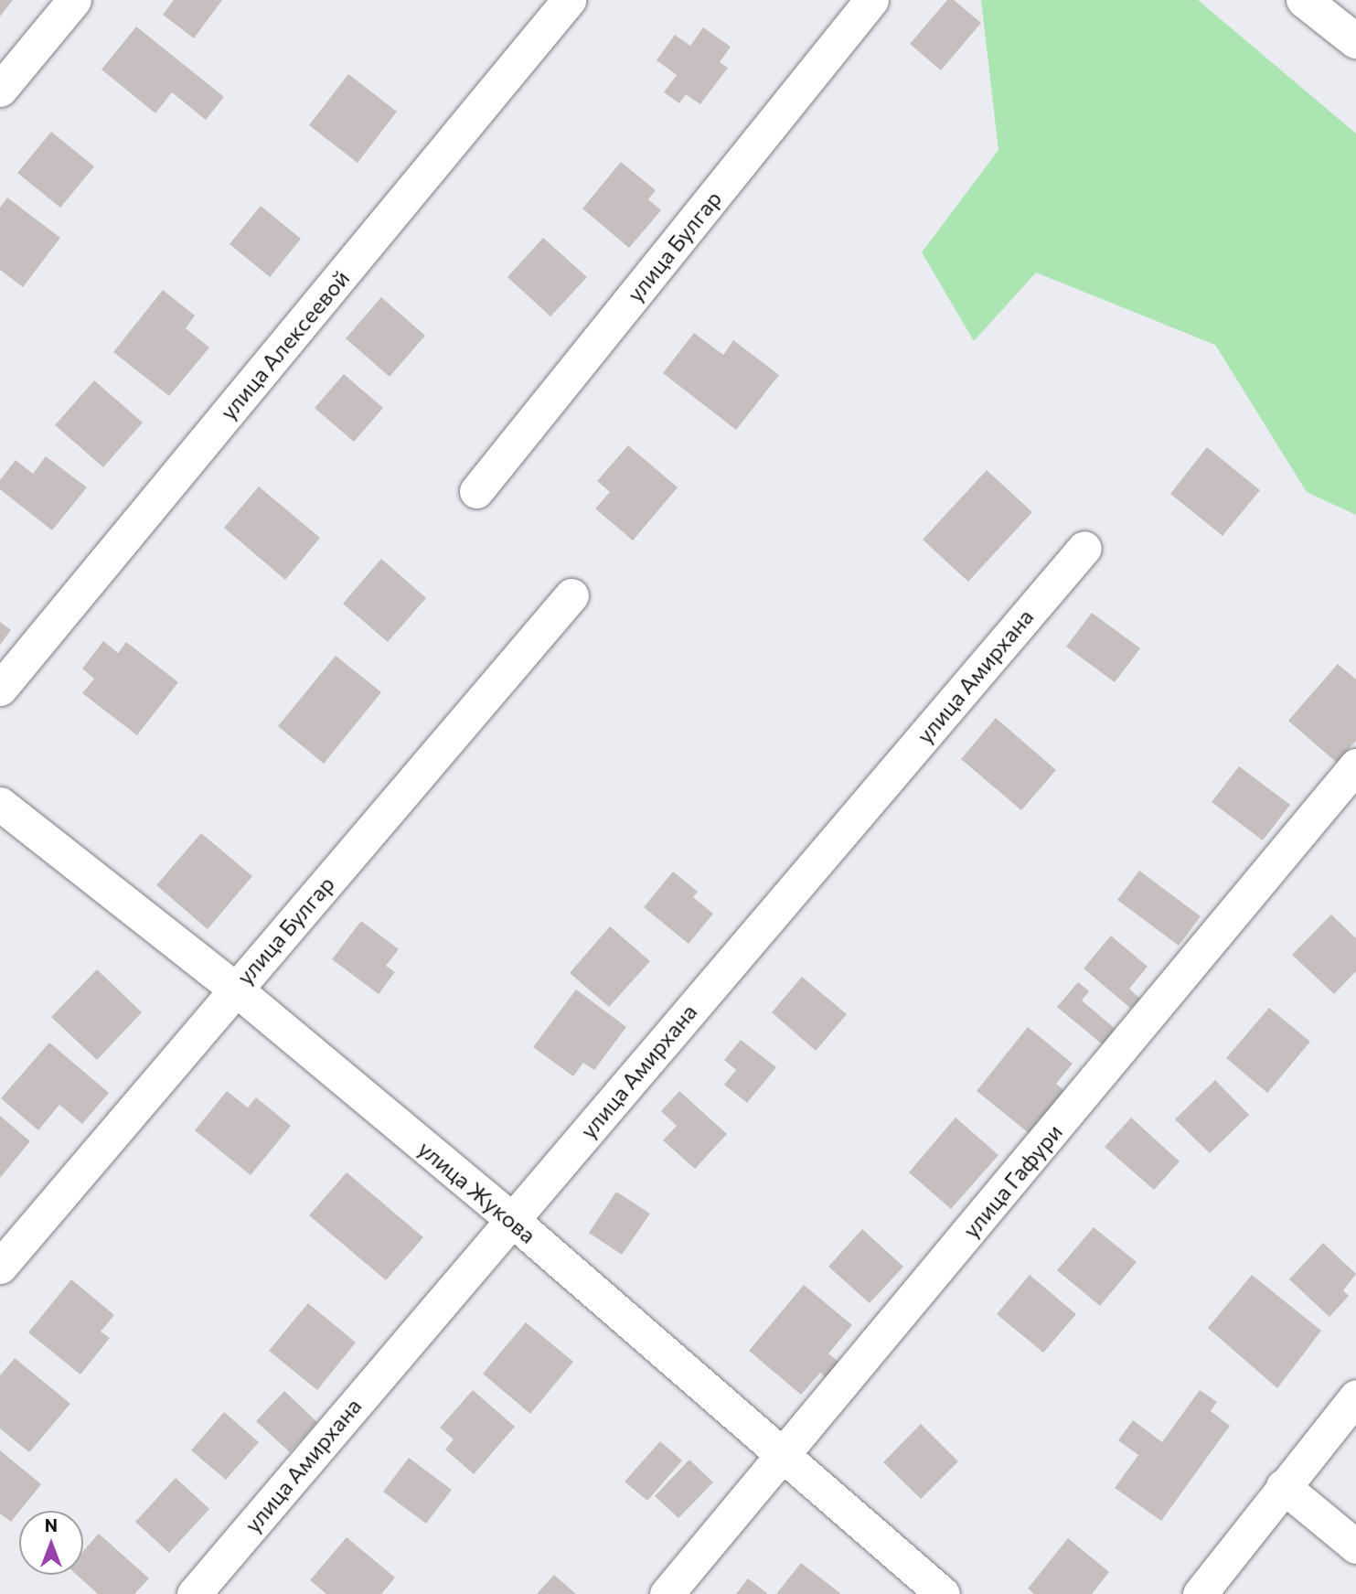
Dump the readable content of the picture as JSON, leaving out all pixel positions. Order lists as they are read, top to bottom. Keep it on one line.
{"streets":{"street":["улица Булгар","улица Алексеевой","улица Амирхана","улица Гафури","улица Жукова"]},"crossings":[["улица Булгар","улица Жукова"],["улица Амирхана","улица Жукова"],["улица Гафури","улица Жукова"]],"north":"top"}
